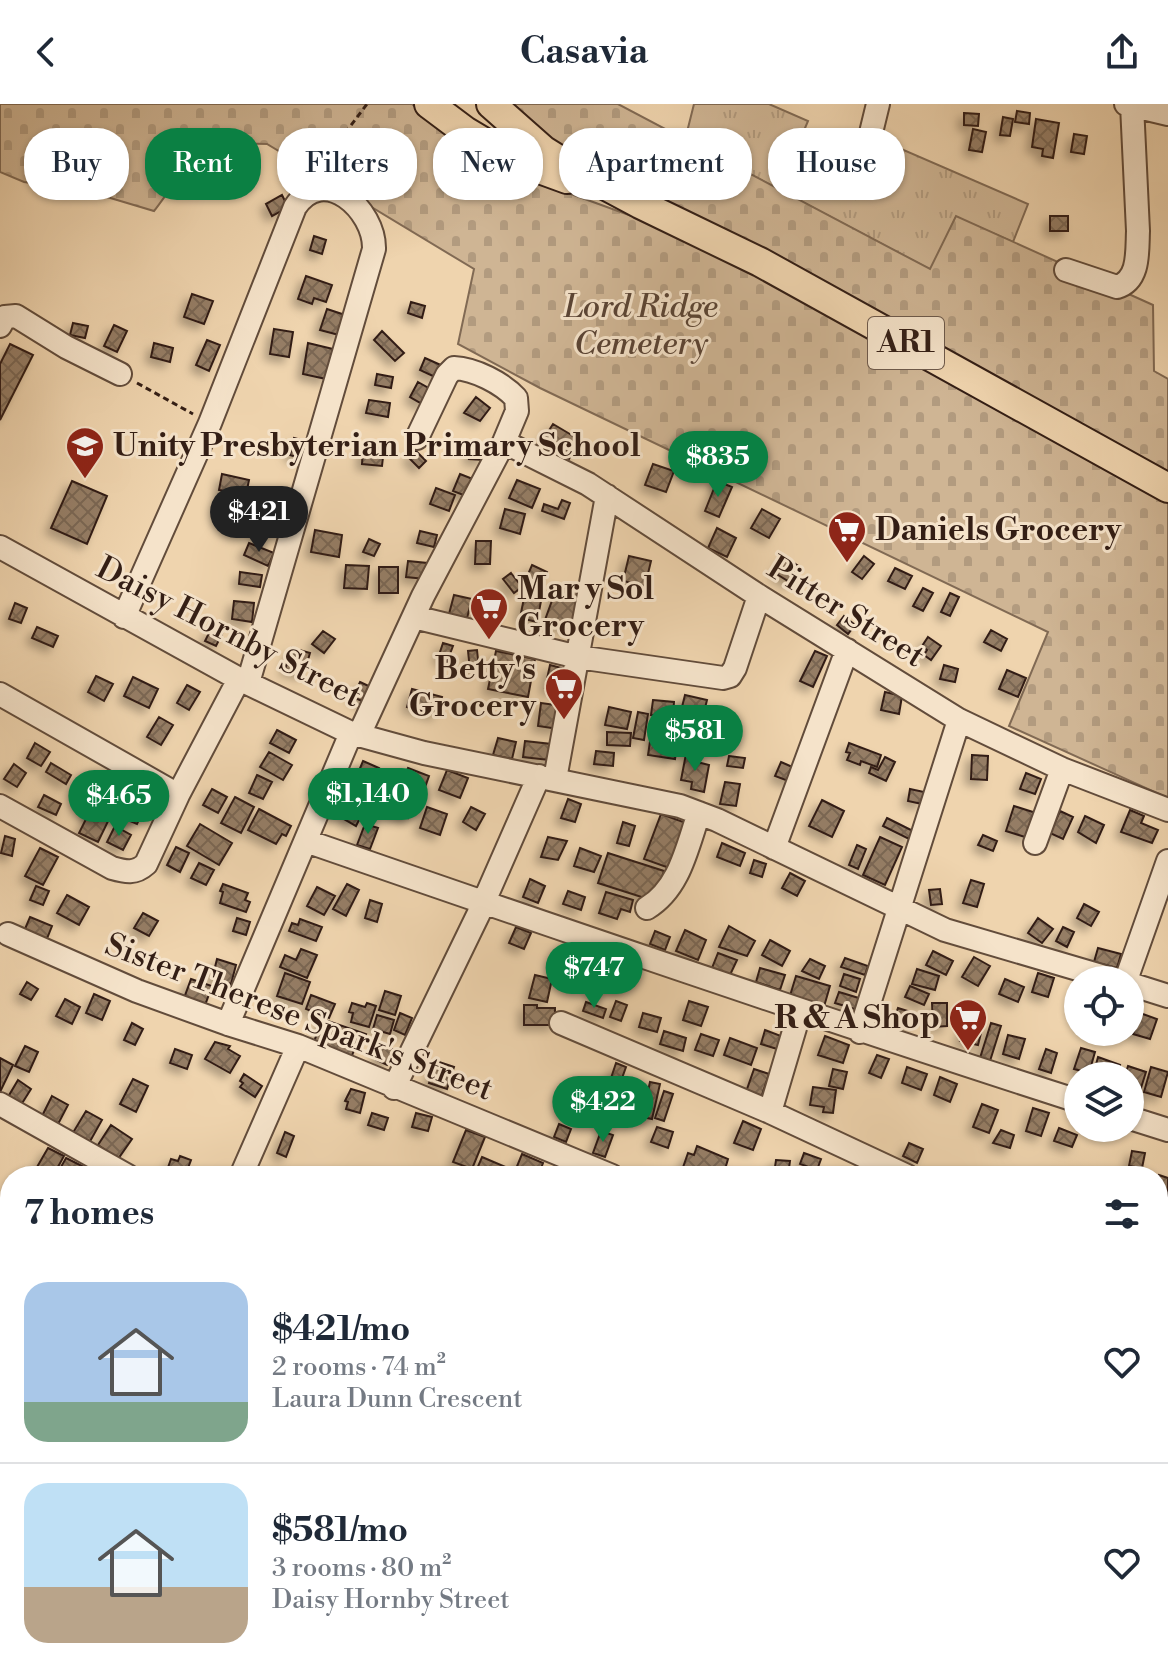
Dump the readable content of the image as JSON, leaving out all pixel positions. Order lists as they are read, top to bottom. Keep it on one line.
{"streets":{"main road":["AR1"],"street":["Pitter Street","Daisy Hornby Street","Sister Therese Spark's Street"]},"parks":["Lord Ridge Cemetery"],"places":{"school or university":["Unity Presbyterian Primary School"],"supermarket":["Daniels Grocery","Mar y Sol Grocery","Betty's Grocery","R & A Shop"]},"page":{"header":"Casavia","chip":["Buy","Rent","Filters","New","Apartment","House"],"price":["$835","$421","$581","$1,140","$465","$747","$422"],"heading":"7 homes","list":[{"name":"$421/mo","note":"2 rooms · 74 m² · Laura Dunn Crescent"},{"name":"$581/mo","note":"3 rooms · 80 m² · Daisy Hornby Street"}]}}
